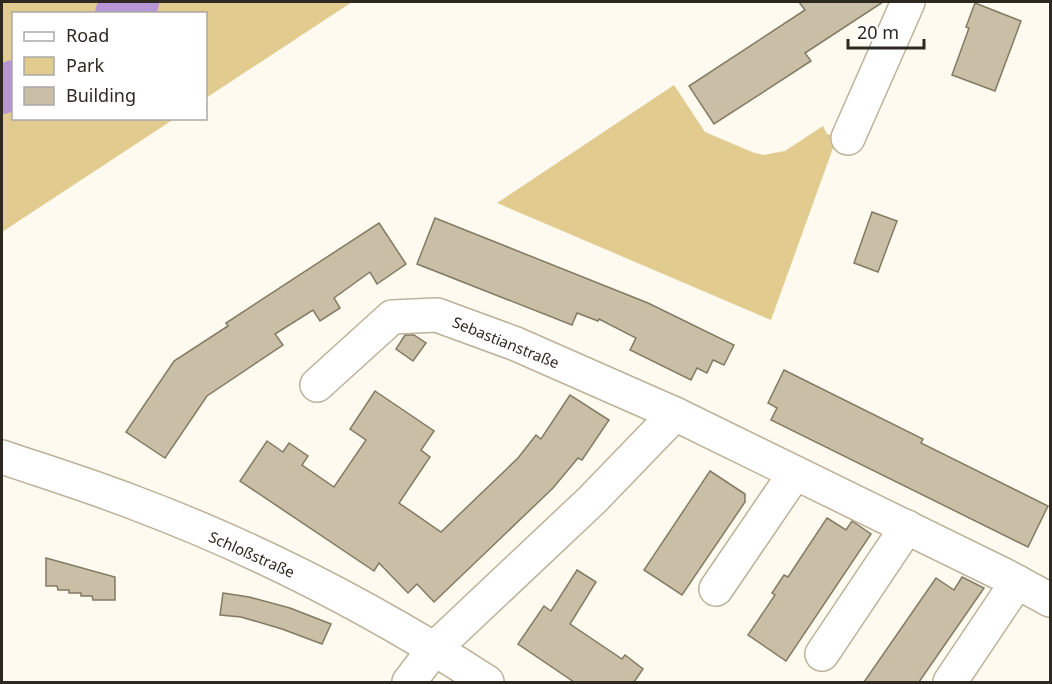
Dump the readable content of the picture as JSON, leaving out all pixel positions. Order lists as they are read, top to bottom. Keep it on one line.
{"streets":{"street":["Sebastianstraße","Schloßstraße"]},"legend":["Road","Park","Building"],"scale_bar":"20 m"}
